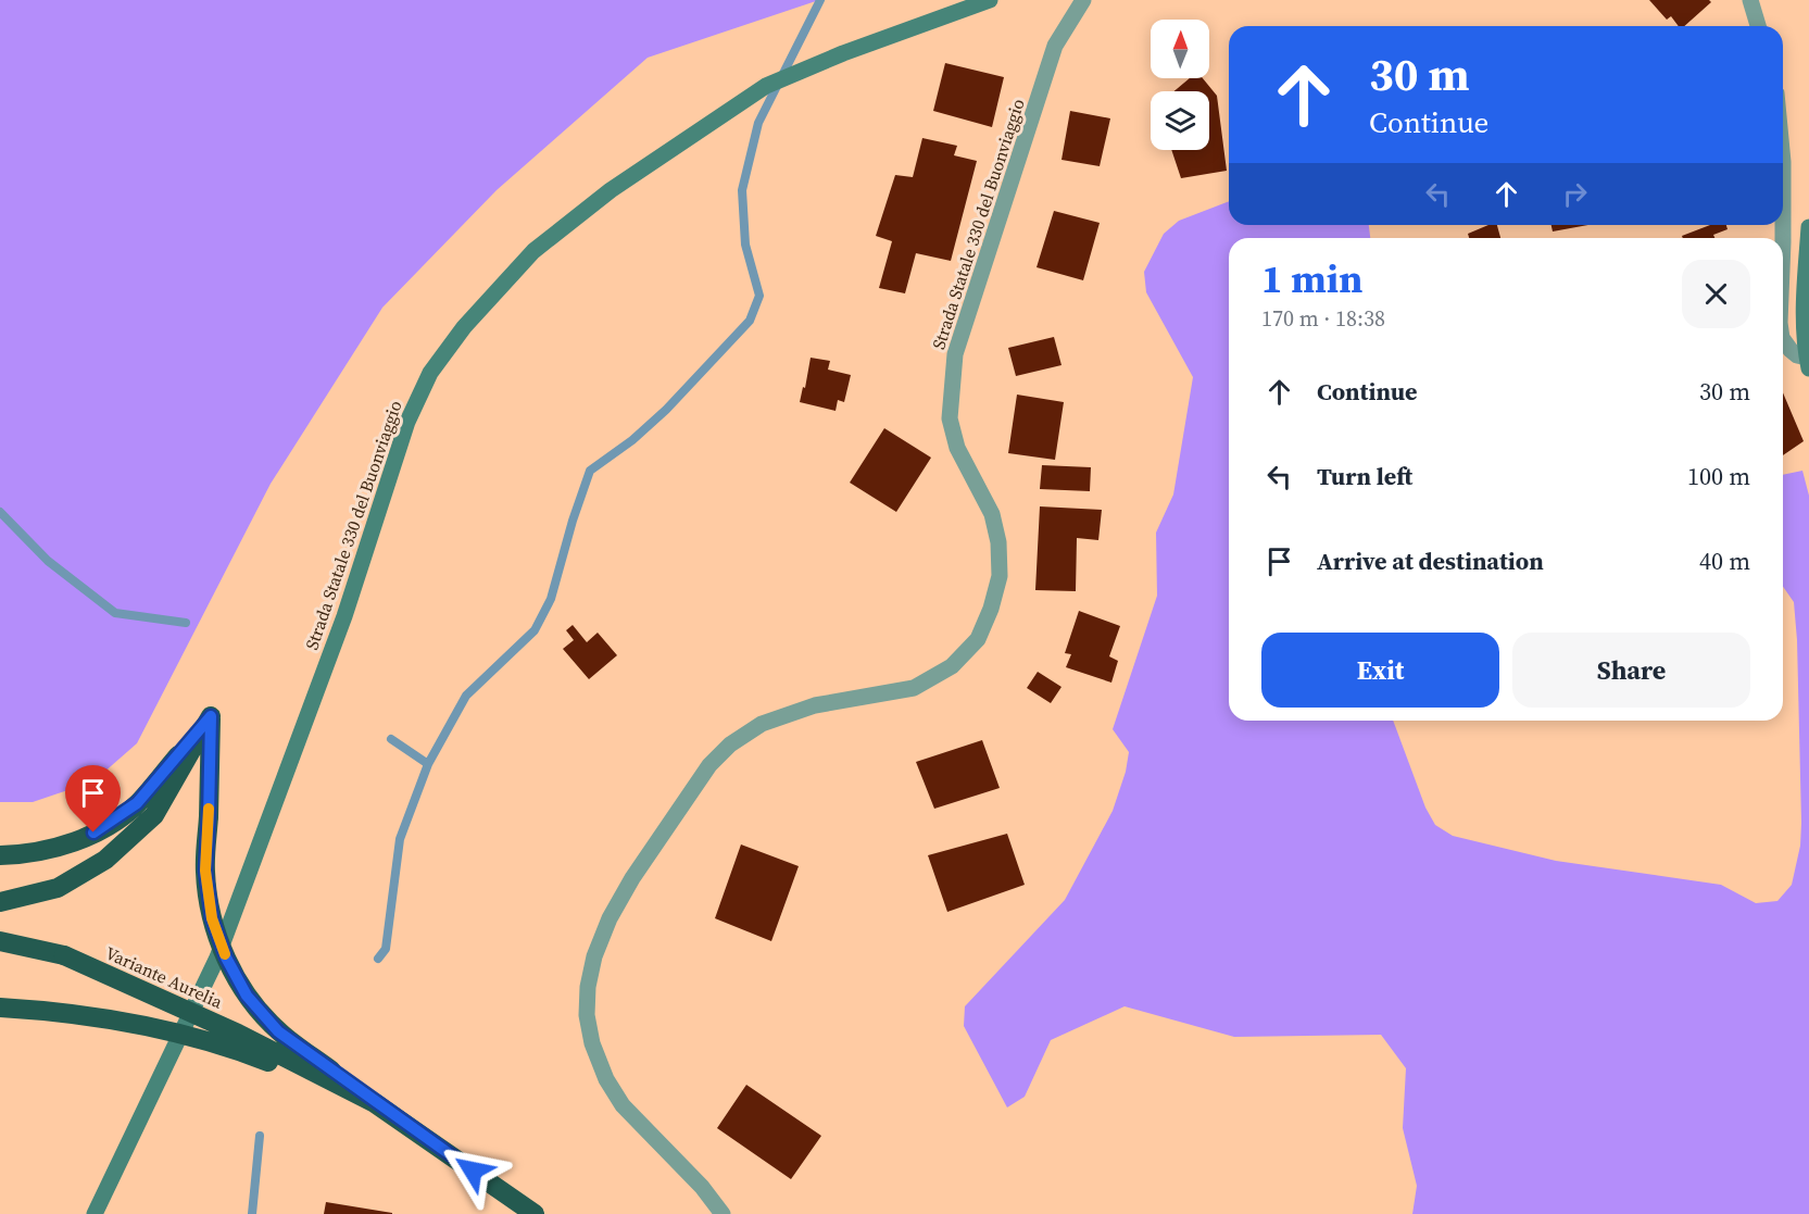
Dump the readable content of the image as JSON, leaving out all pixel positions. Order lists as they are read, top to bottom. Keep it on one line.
{"streets":{"highway":["Variante Aurelia"],"main road":["Strada Statale 330 del Buonviaggio"]},"north":"top","page":{"turn":["30 m","Continue"],"heading":["1 min","170 m · 18:38"],"list":[{"name":"Continue","value":"30 m"},{"name":"Turn left","value":"100 m"},{"name":"Arrive at destination","value":"40 m"}],"buttons":["Exit","Share"]}}
